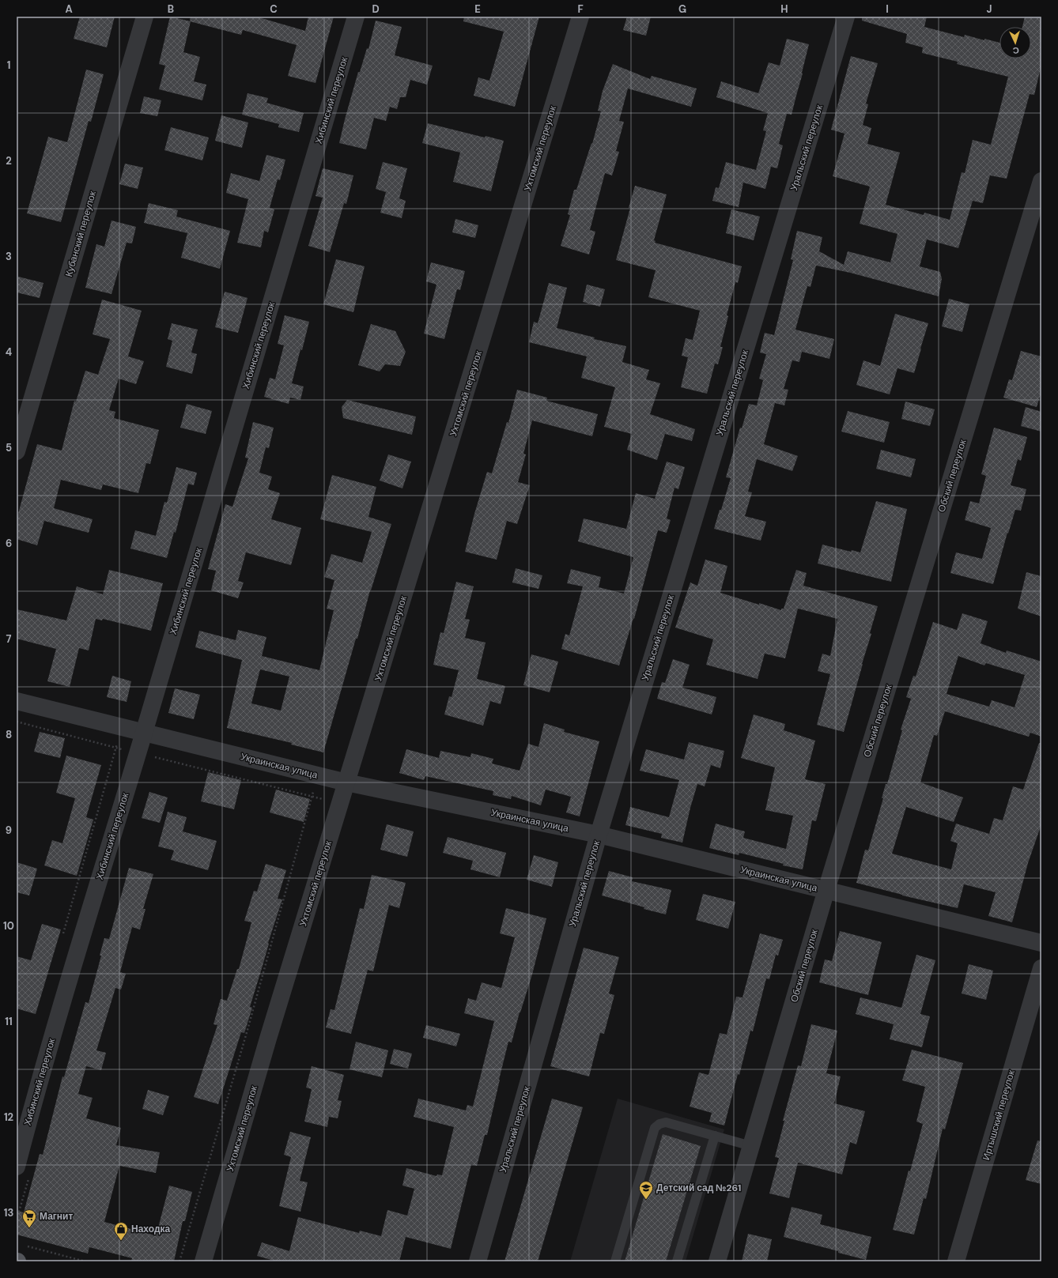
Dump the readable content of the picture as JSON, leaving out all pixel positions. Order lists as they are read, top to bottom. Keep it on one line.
{"streets":{"street":["Хибинский переулок","Уральский переулок","Ухтомский переулок","Кубанский переулок","Обский переулок","Украинская улица","Иртышский переулок"]},"crossings":[["Хибинский переулок","Украинская улица"],["Уральский переулок","Украинская улица"],["Ухтомский переулок","Украинская улица"],["Обский переулок","Украинская улица"]],"places":{"school or university":["Детский сад №261"],"supermarket":["Магнит"],"shop":["Находка"]},"north":"bottom","grid":{"columns":["A","B","C","D","E","F","G","H","I","J"],"rows":["1","2","3","4","5","6","7","8","9","10","11","12","13"]}}
